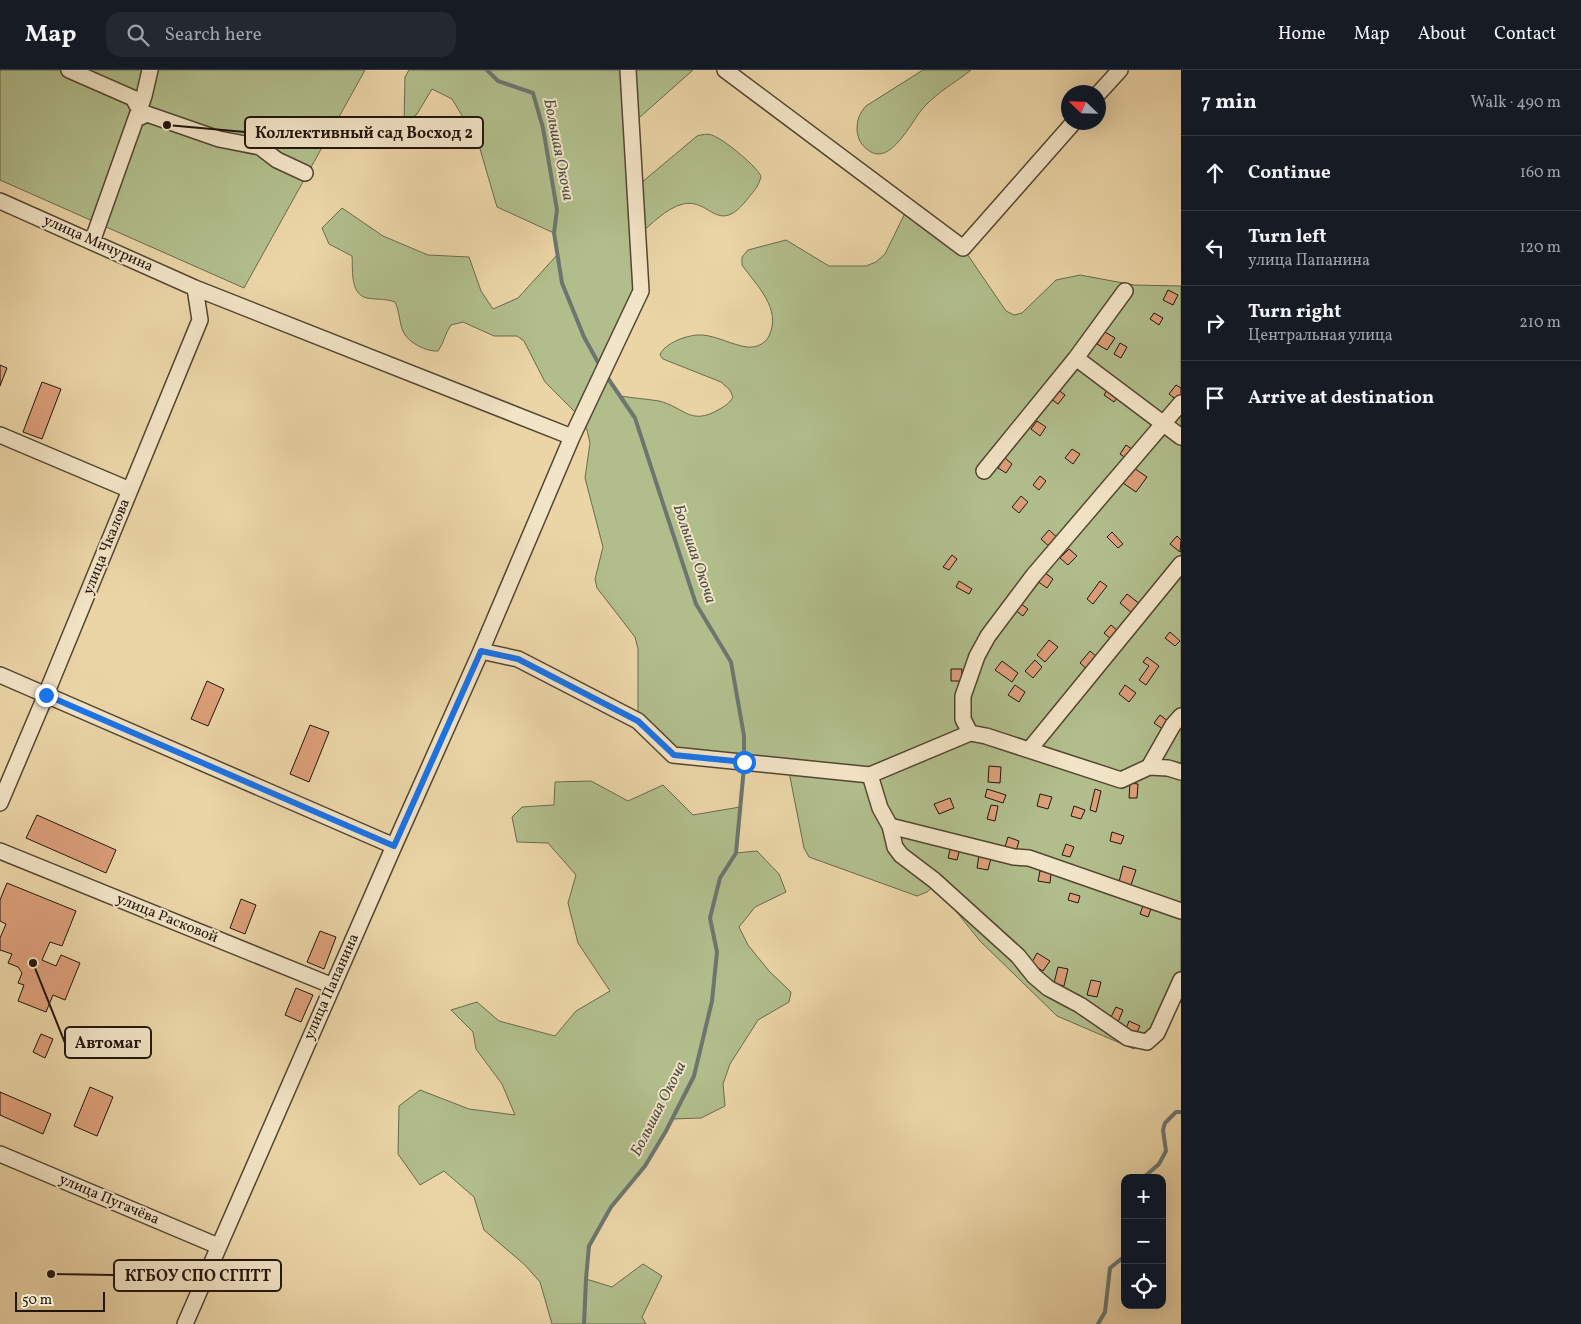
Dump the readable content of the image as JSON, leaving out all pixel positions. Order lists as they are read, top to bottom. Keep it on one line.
{"streets":{"street":["улица Мичурина","улица Чкалова","улица Расковой","улица Папанина","улица Пугачёва"]},"crossings":[["улица Мичурина","улица Чкалова"],["улица Мичурина","улица Папанина"],["улица Расковой","улица Папанина"],["улица Папанина","улица Пугачёва"]],"water":["Большая Окоча"],"places":["Коллективный сад Восход 2","Автомаг","КГБОУ СПО СГПТТ"],"scale_bar":"50 m","north":"top left","page":{"header":"Map","search":"Search here","nav":["Home","Map","About","Contact"],"heading":["7 min","Walk · 490 m"],"list":[["Continue","160 m"],["Turn left","улица Папанина","120 m"],["Turn right","Центральная улица","210 m"],"Arrive at destination"],"map_buttons":["+","−"],"scale":"50 m"}}
